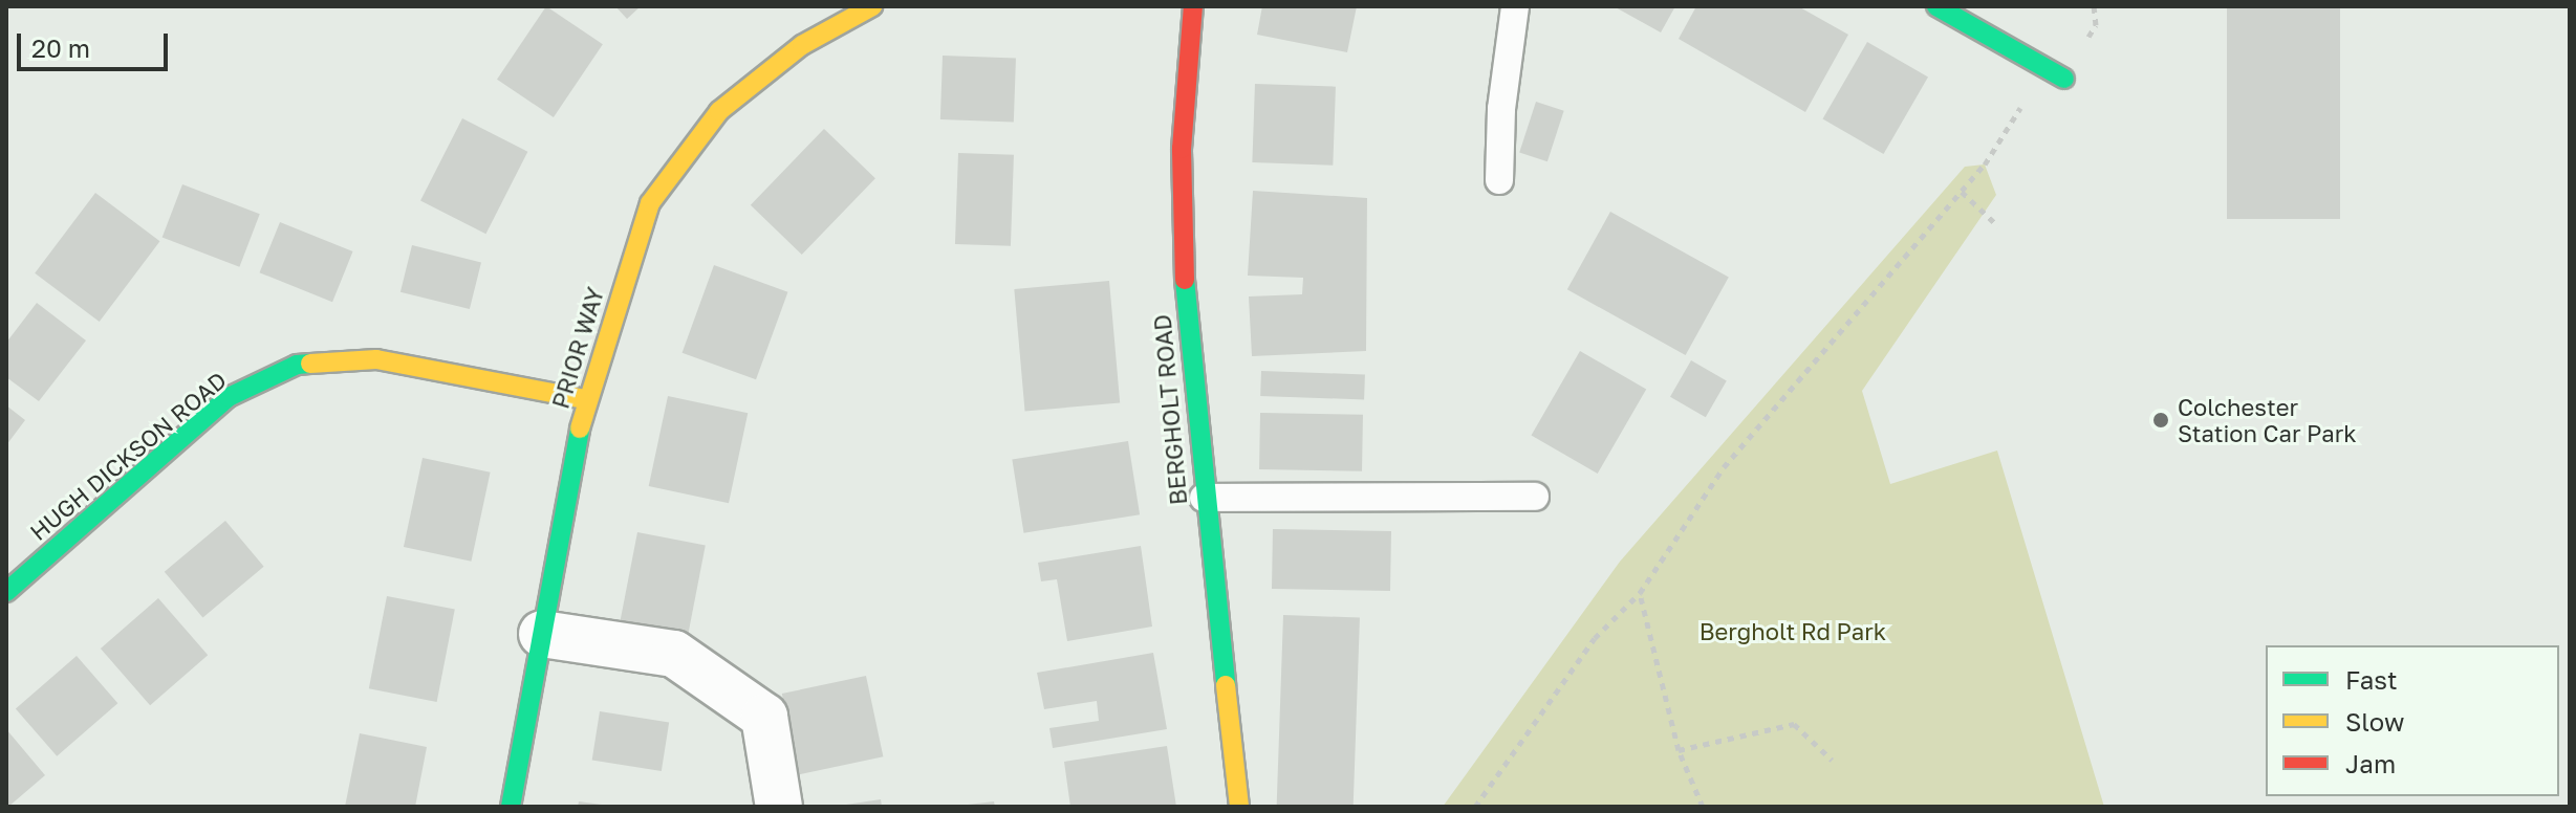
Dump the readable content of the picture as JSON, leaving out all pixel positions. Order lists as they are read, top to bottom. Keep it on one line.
{"streets":{"street":["PRIOR WAY","BERGHOLT ROAD","HUGH DICKSON ROAD"]},"crossings":[["PRIOR WAY","HUGH DICKSON ROAD"]],"parks":["Bergholt Rd Park"],"places":["Colchester Station Car Park"],"legend":["Fast","Slow","Jam"],"scale_bar":"20 m"}
